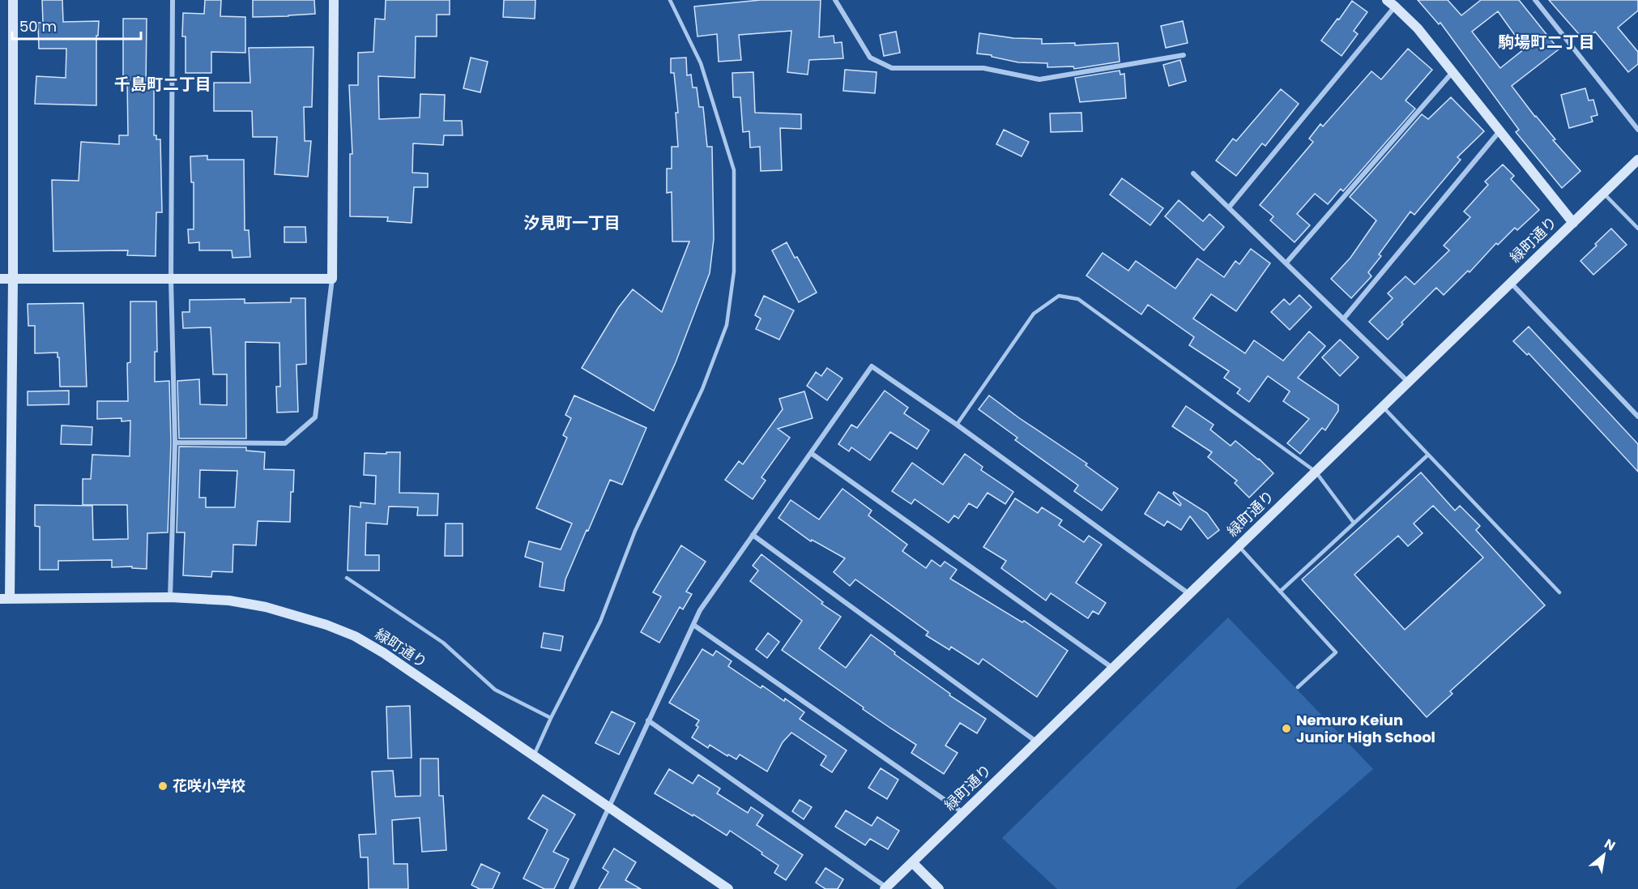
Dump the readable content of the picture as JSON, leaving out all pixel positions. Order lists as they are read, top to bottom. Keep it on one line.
{"streets":{"street":["緑町通り"]},"districts":["駒場町二丁目","千島町二丁目","汐見町一丁目"],"places":["Nemuro Keiun Junior High School","花咲小学校"],"scale_bar":"50 m","north":"top right"}
